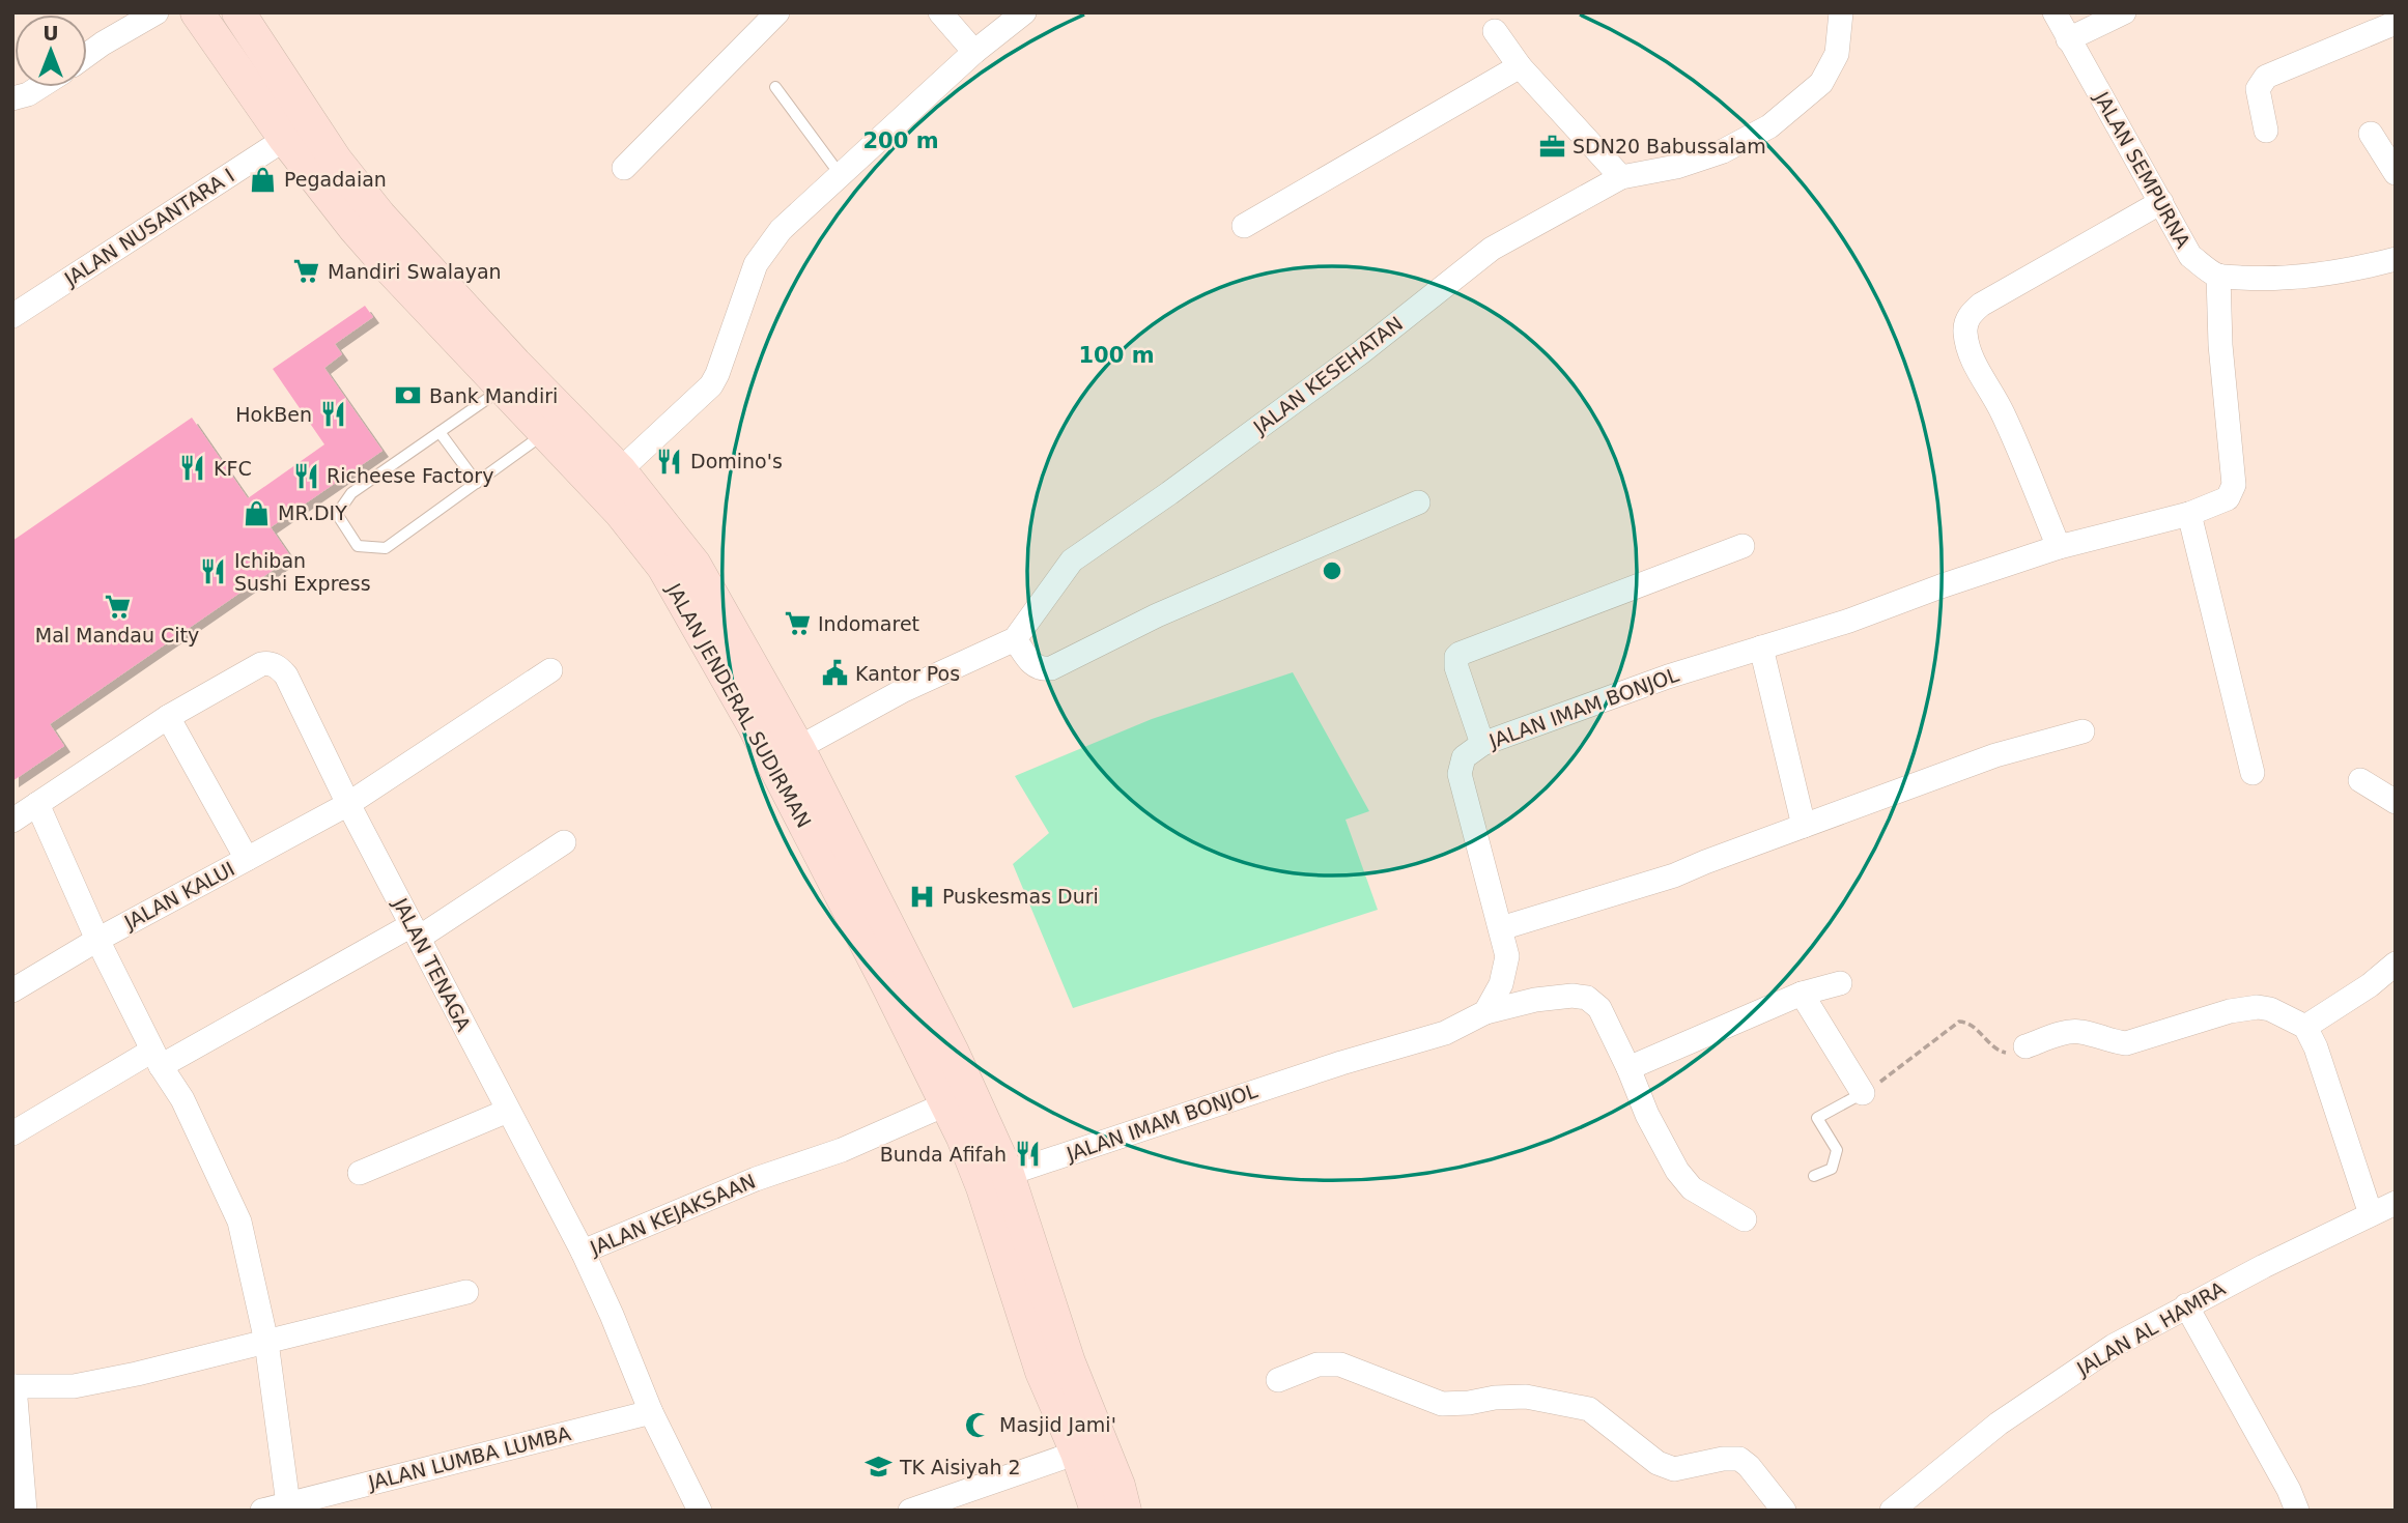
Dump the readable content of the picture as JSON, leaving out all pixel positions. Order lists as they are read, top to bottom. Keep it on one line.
{"streets":{"street":["JALAN SEMPURNA","JALAN NUSANTARA I","JALAN KESEHATAN","JALAN JENDERAL SUDIRMAN","JALAN IMAM BONJOL","JALAN KALUI","JALAN TENAGA","JALAN KEJAKSAAN","JALAN AL HAMRA","JALAN LUMBA LUMBA"]},"crossings":[["JALAN SEMPURNA","JALAN IMAM BONJOL"],["JALAN NUSANTARA I","JALAN JENDERAL SUDIRMAN"],["JALAN KESEHATAN","JALAN JENDERAL SUDIRMAN"],["JALAN JENDERAL SUDIRMAN","JALAN IMAM BONJOL"],["JALAN JENDERAL SUDIRMAN","JALAN KEJAKSAAN"],["JALAN KALUI","JALAN TENAGA"],["JALAN TENAGA","JALAN KEJAKSAAN"],["JALAN KEJAKSAAN","JALAN LUMBA LUMBA"]],"places":{"office":["SDN20 Babussalam"],"shop":["Pegadaian","MR.DIY"],"supermarket":["Mandiri Swalayan","Mal Mandau City","Indomaret"],"bank":["Bank Mandiri"],"restaurant":["HokBen","Domino's","KFC","Richeese Factory","Ichiban Sushi Express","Bunda Afifah"],"public building":["Kantor Pos"],"hospital":["Puskesmas Duri"],"mosque":["Masjid Jami'"],"school or university":["TK Aisiyah 2"]},"north":"top","rings":["200 m","100 m"]}
